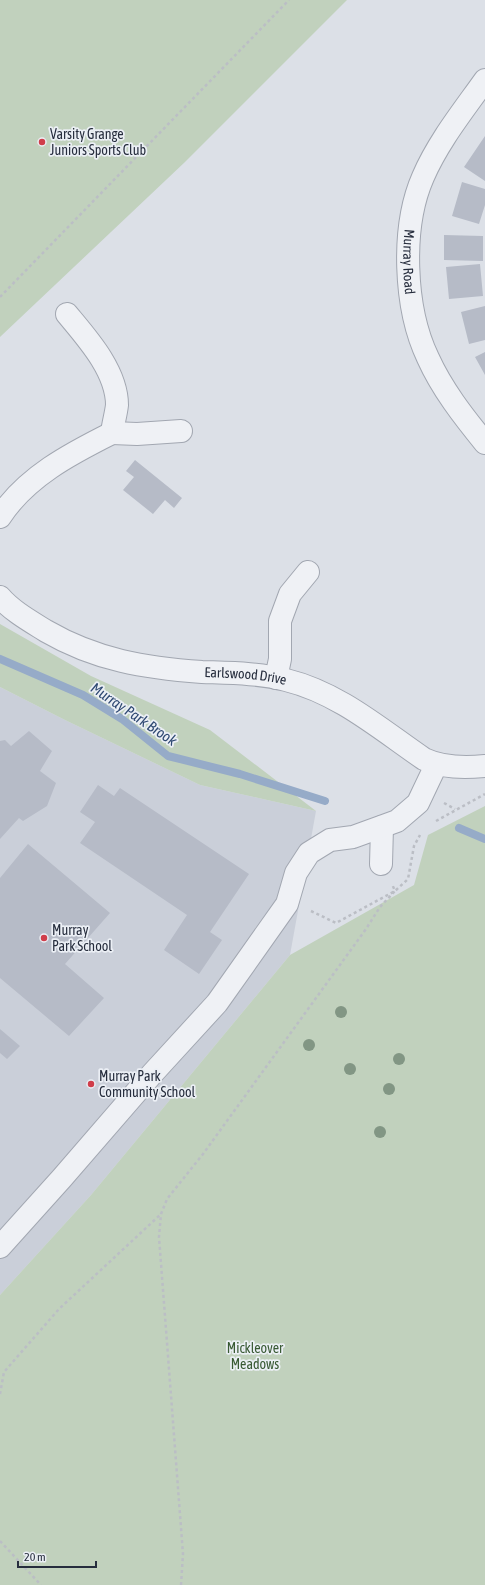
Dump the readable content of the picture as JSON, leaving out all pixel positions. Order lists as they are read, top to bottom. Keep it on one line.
{"streets":{"street":["Murray Road","Earlswood Drive"]},"water":["Murray Park Brook"],"parks":["Mickleover Meadows"],"places":["Varsity Grange Juniors Sports Club","Murray Park School","Murray Park Community School"],"scale_bar":"20 m"}
